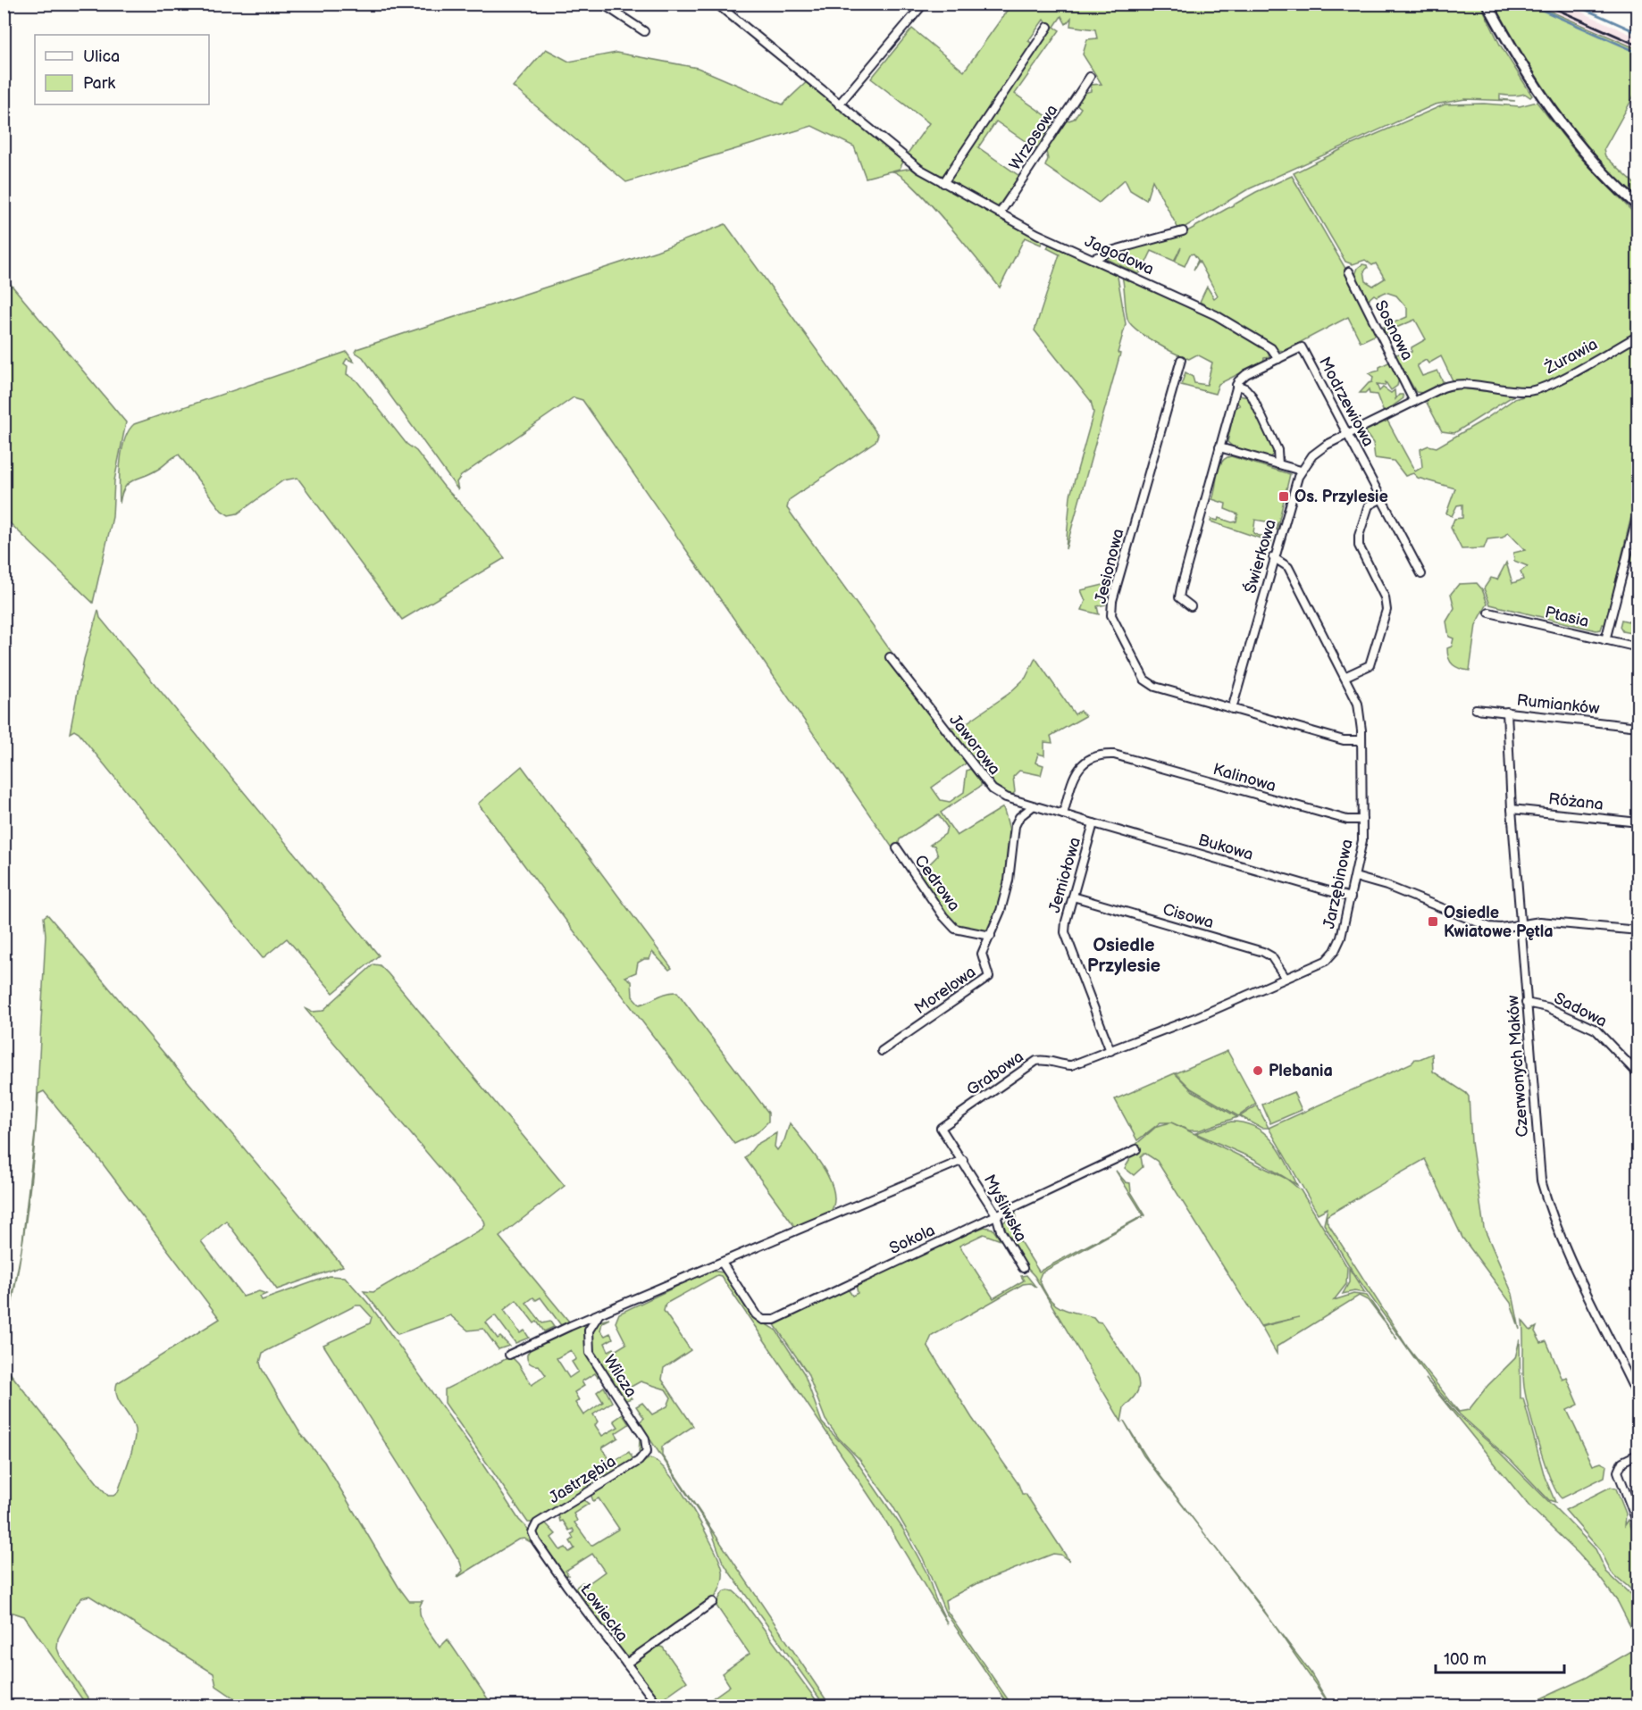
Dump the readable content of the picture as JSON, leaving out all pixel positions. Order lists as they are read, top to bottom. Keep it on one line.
{"streets":{"street":["Wrzosowa","Jagodowa","Sosnowa","Żurawia","Modrzewiowa","Świerkowa","Jesionowa","Ptasia","Rumianków","Jaworowa","Kalinowa","Różana","Bukowa","Jemiołowa","Cedrowa","Jarzębinowa","Cisowa","Morelowa","Sadowa","Czerwonych Maków","Grabowa","Myśliwska","Sokola","Wilcza","Jastrzębia","Łowiecka"]},"crossings":[["Wrzosowa","Jagodowa"],["Jagodowa","Modrzewiowa"],["Sosnowa","Świerkowa"],["Żurawia","Świerkowa"],["Modrzewiowa","Świerkowa"],["Świerkowa","Jesionowa"],["Świerkowa","Jarzębinowa"],["Jesionowa","Jarzębinowa"],["Rumianków","Czerwonych Maków"],["Jaworowa","Jemiołowa"],["Kalinowa","Jemiołowa"],["Kalinowa","Jarzębinowa"],["Różana","Czerwonych Maków"],["Bukowa","Jemiołowa"],["Bukowa","Jarzębinowa"],["Jemiołowa","Jarzębinowa"],["Jemiołowa","Cisowa"],["Cedrowa","Morelowa"],["Jarzębinowa","Cisowa"],["Jarzębinowa","Grabowa"],["Sadowa","Czerwonych Maków"],["Grabowa","Myśliwska"],["Myśliwska","Sokola"],["Wilcza","Jastrzębia"],["Jastrzębia","Łowiecka"]],"districts":["Osiedle Przylesie"],"places":{"transit":["Os. Przylesie","Osiedle Kwiatowe Pętla"],"other":["Plebania"]},"legend":["Ulica","Park"],"scale_bar":"100 m"}
